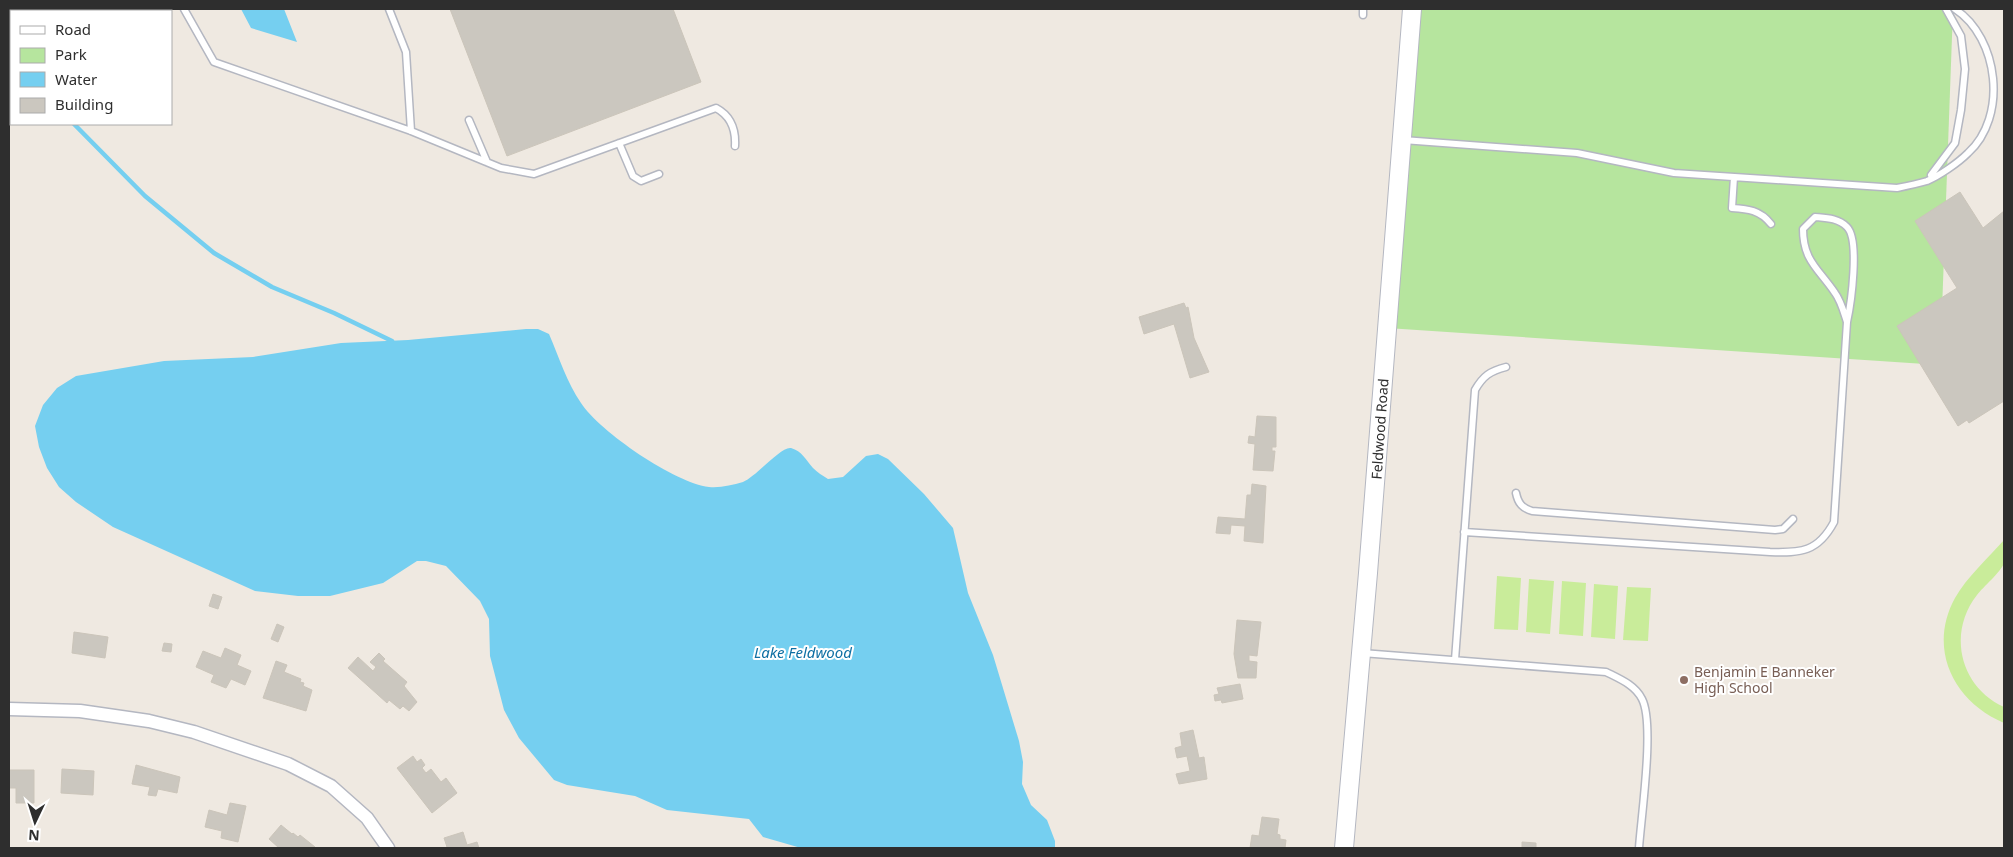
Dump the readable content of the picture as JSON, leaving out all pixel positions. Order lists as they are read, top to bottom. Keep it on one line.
{"streets":{"street":["Feldwood Road"]},"water":["Lake Feldwood"],"places":["Benjamin E Banneker High School"],"legend":["Road","Park","Water","Building"],"north":"bottom"}
